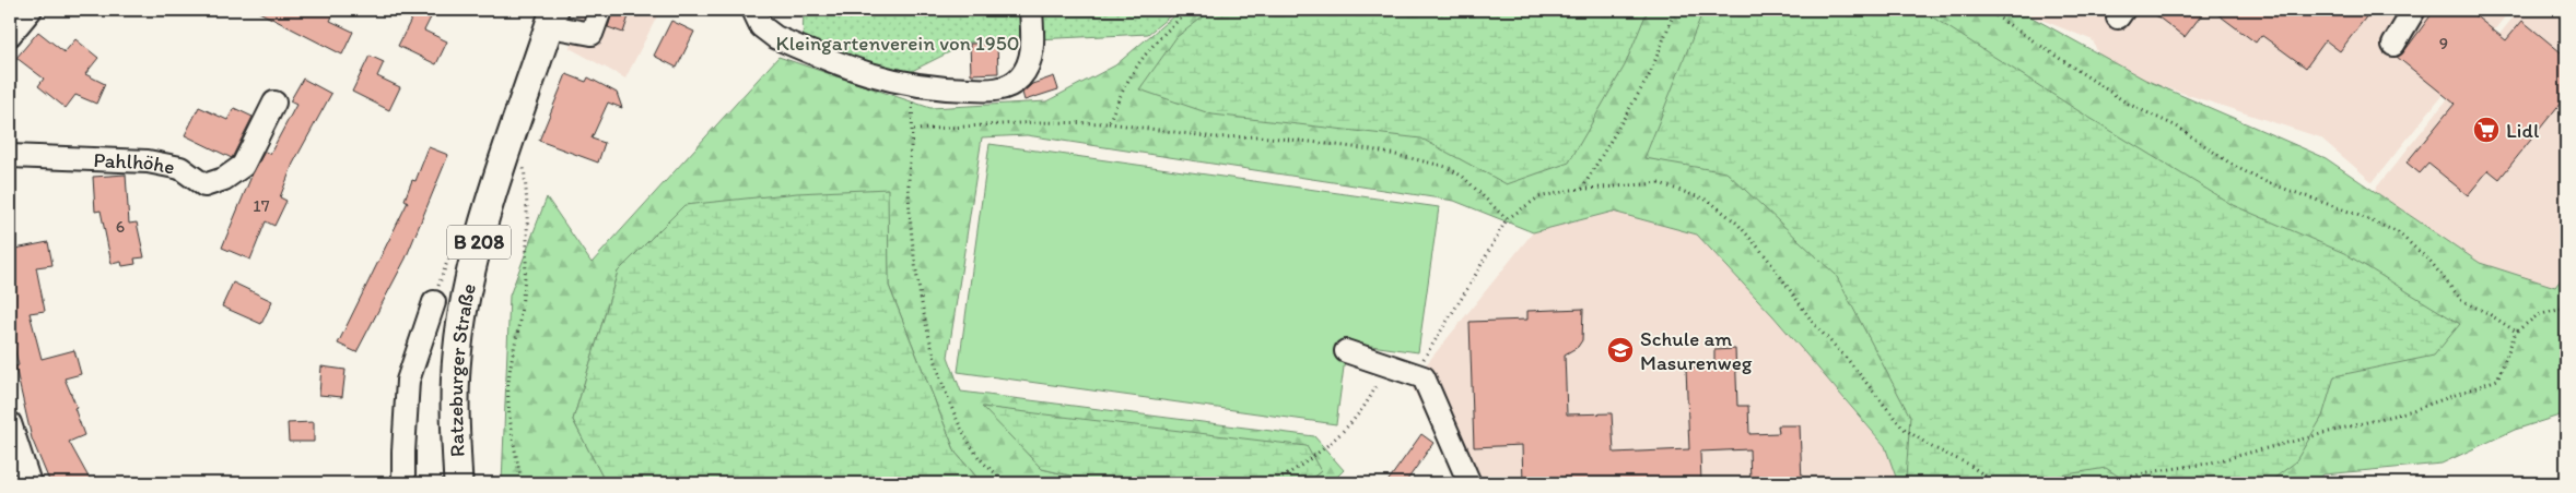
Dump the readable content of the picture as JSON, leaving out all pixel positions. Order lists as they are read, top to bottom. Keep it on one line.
{"streets":{"main road":["B 208","Ratzeburger Straße"],"street":["Pahlhöhe"]},"parks":["Kleingartenverein von 1950"],"places":{"supermarket":["Lidl"],"school or university":["Schule am Masurenweg"]},"house_numbers":["9","17","6"]}
